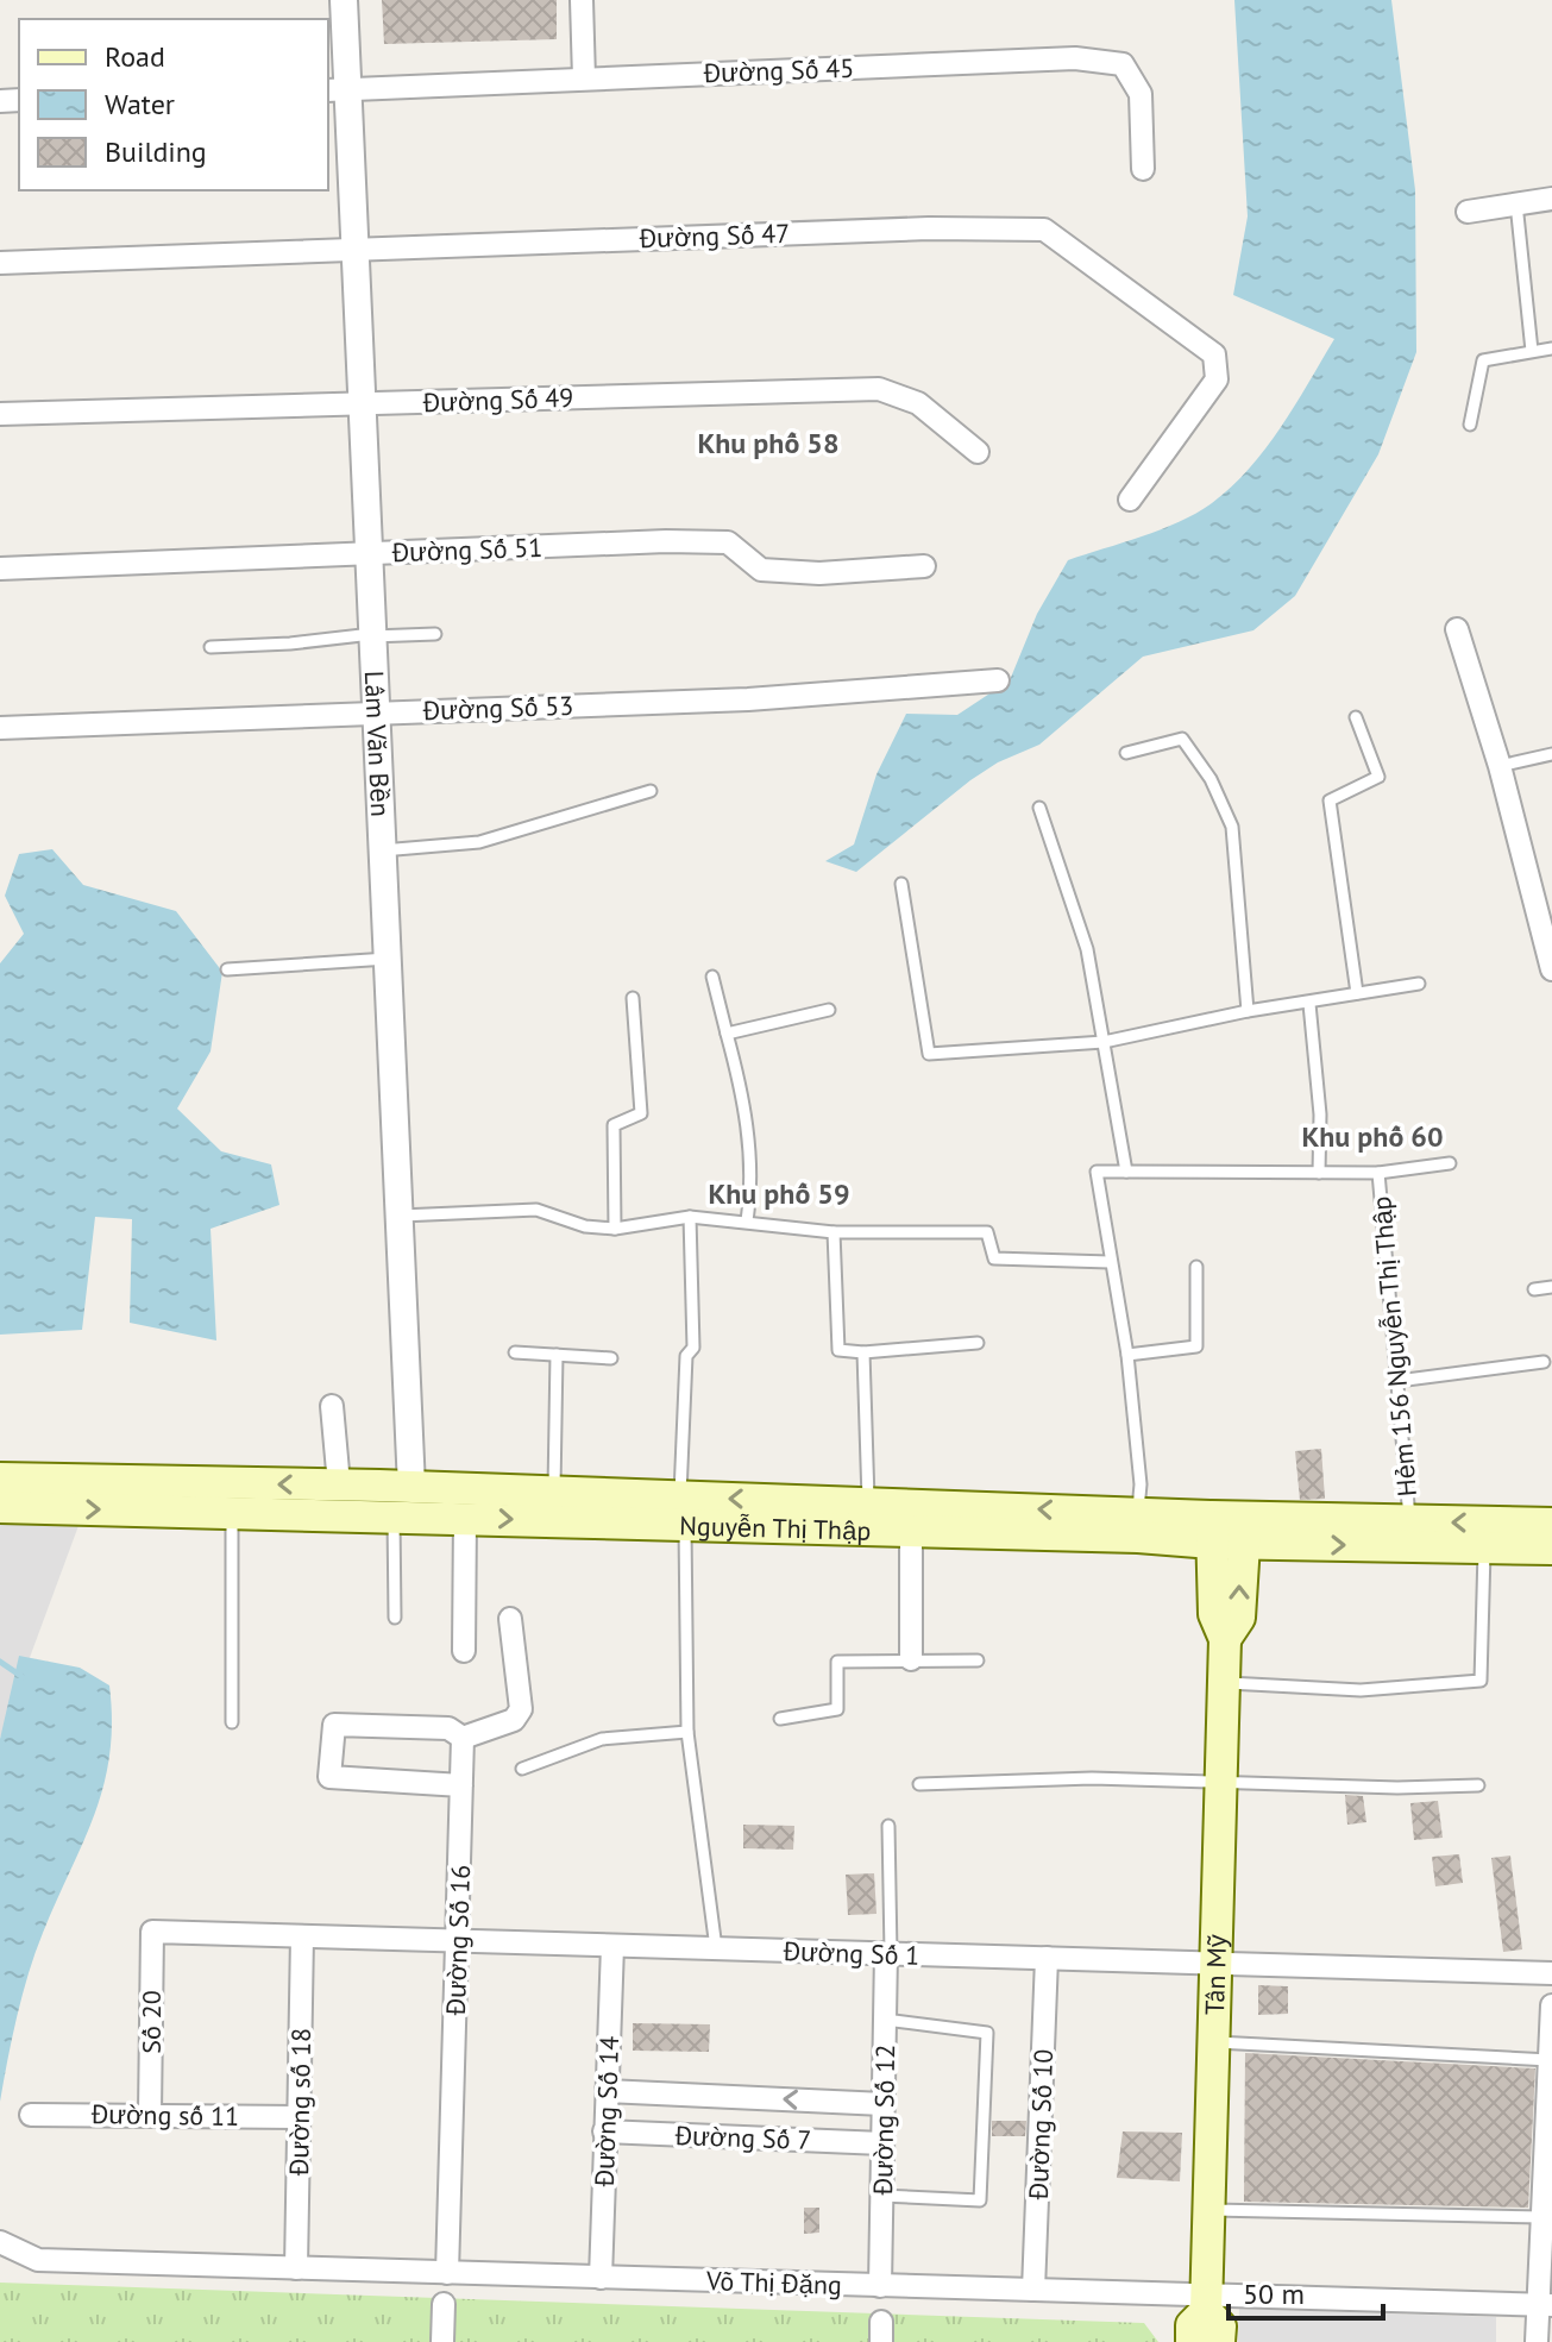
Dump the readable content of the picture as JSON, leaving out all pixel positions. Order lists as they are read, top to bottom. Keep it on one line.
{"streets":{"main road":["Nguyễn Thị Thập","Tân Mỹ"],"street":["Đường Số 45","Đường Số 47","Đường Số 49","Đường Số 51","Đường Số 53","Lâm Văn Bền","Đường Số 16","Đường Số 1","Số 20","Đường số 18","Đường Số 14","Đường số 11","Đường Số 12","Đường Số 10","Đường Số 7","Võ Thị Đặng"],"lane":["Hẻm 156 Nguyễn Thị Thập"]},"crossings":[["Đường Số 45","Lâm Văn Bền"],["Đường Số 47","Lâm Văn Bền"],["Đường Số 49","Lâm Văn Bền"],["Đường Số 51","Lâm Văn Bền"],["Đường Số 53","Lâm Văn Bền"],["Lâm Văn Bền","Nguyễn Thị Thập"],["Hẻm 156 Nguyễn Thị Thập","Nguyễn Thị Thập"],["Nguyễn Thị Thập","Tân Mỹ"],["Đường Số 16","Đường Số 1"],["Đường Số 16","Võ Thị Đặng"],["Đường Số 1","Tân Mỹ"],["Đường Số 1","Số 20"],["Đường Số 1","Đường số 18"],["Đường Số 1","Đường Số 14"],["Đường Số 1","Đường Số 12"],["Đường Số 1","Đường Số 10"],["Tân Mỹ","Võ Thị Đặng"],["Số 20","Đường số 11"],["Đường số 18","Đường số 11"],["Đường số 18","Võ Thị Đặng"],["Đường Số 14","Đường Số 7"],["Đường Số 14","Võ Thị Đặng"],["Đường Số 12","Đường Số 7"],["Đường Số 12","Võ Thị Đặng"],["Đường Số 10","Võ Thị Đặng"]],"districts":["Khu phố 58","Khu phố 60","Khu phố 59"],"legend":["Road","Water","Building"],"scale_bar":"50 m"}
